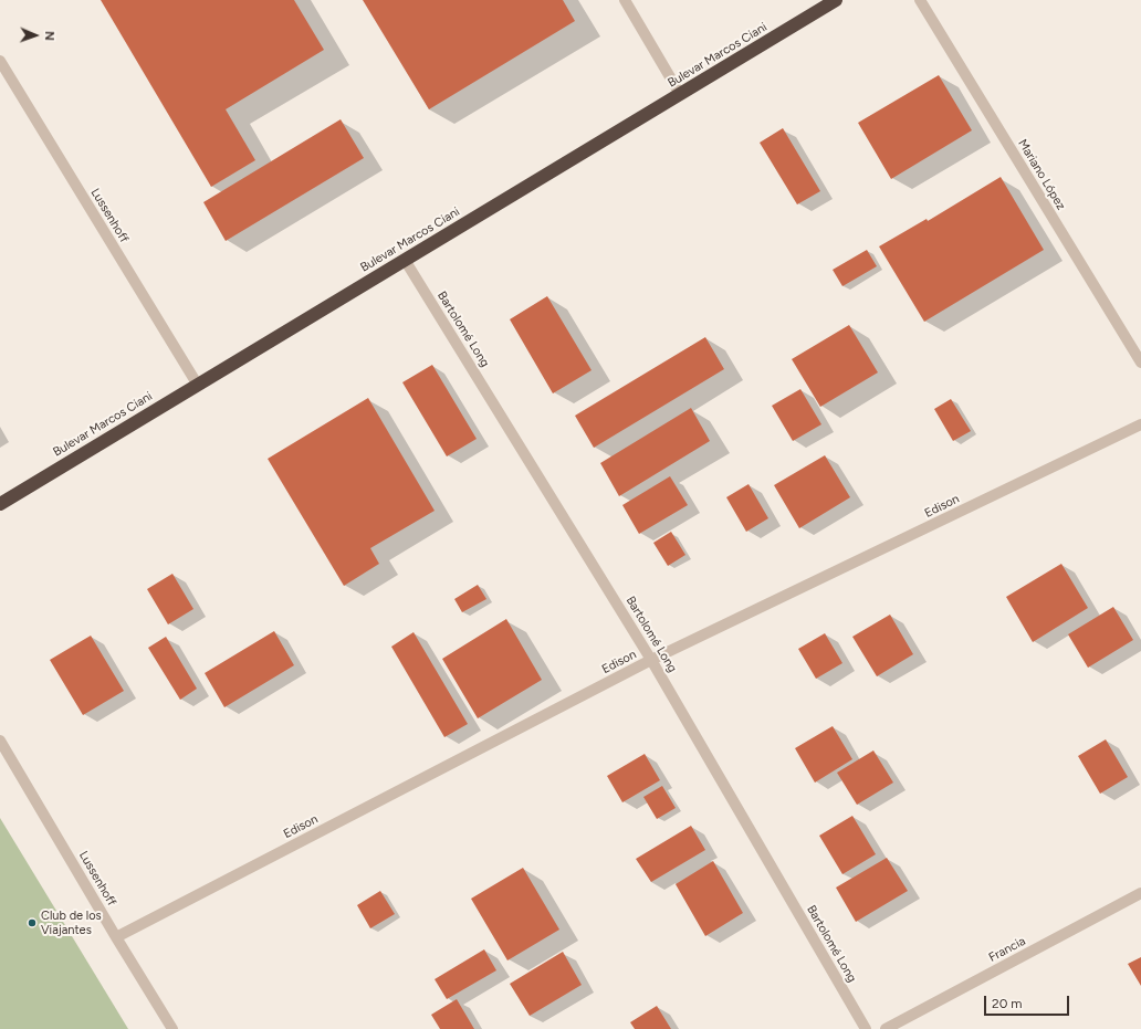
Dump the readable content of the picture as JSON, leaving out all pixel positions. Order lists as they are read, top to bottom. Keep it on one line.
{"streets":{"highway":["Bulevar Marcos Ciani"],"street":["Mariano López","Lussenhoff","Bartolomé Long","Edison","Francia"]},"crossings":[["Bulevar Marcos Ciani","Lussenhoff"],["Bulevar Marcos Ciani","Bartolomé Long"],["Lussenhoff","Edison"],["Bartolomé Long","Edison"]],"places":["Club de los Viajantes"],"scale_bar":"20 m","north":"right"}
